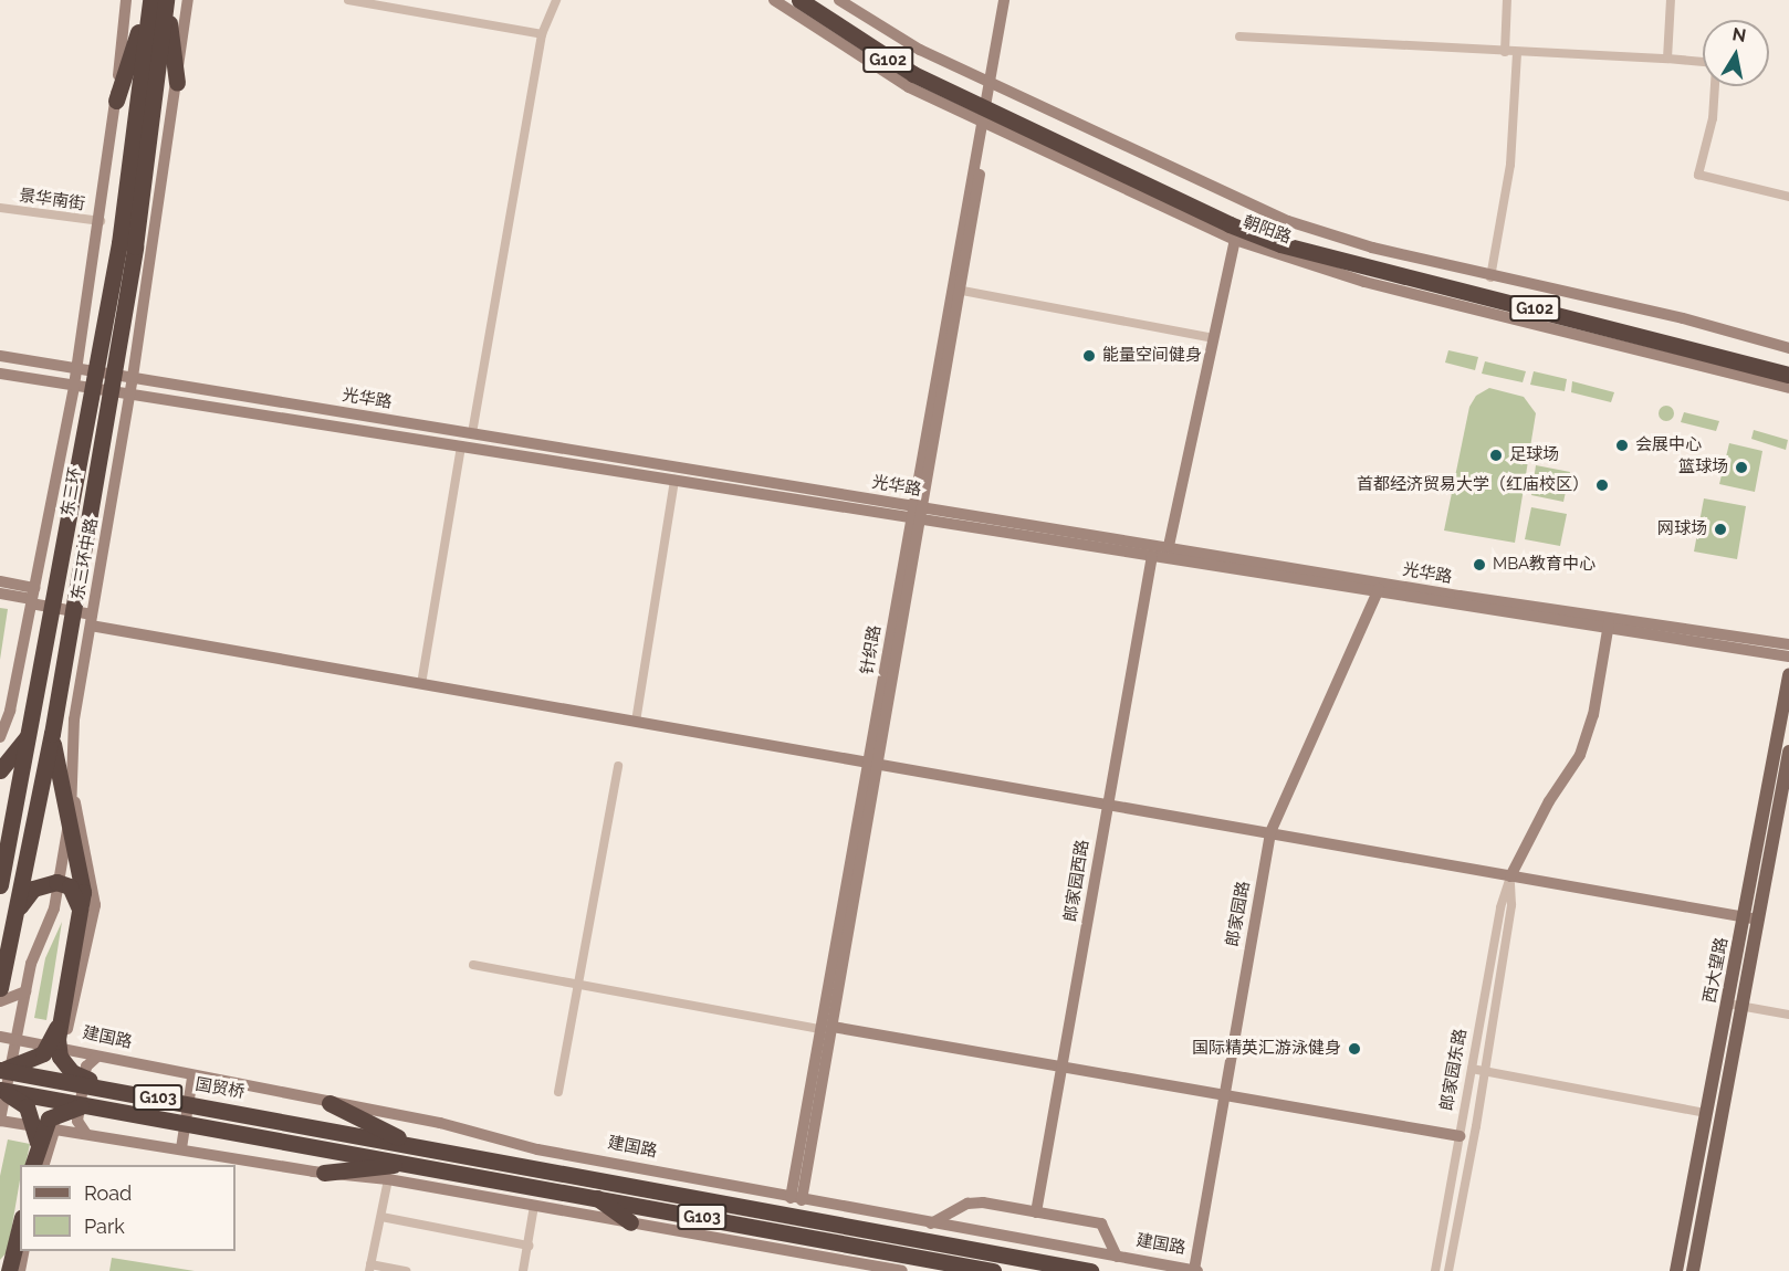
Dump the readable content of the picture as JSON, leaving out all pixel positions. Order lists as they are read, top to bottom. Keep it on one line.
{"streets":{"highway":["G102","朝阳路","东三环","国贸桥","G103"],"main road":["西大望路"],"street":["景华南街","光华路","东三环中路","针织路","郎家园西路","郎家园路","建国路","郎家园东路"]},"crossings":[["朝阳路","针织路"],["光华路","东三环中路"],["光华路","针织路"],["光华路","郎家园西路"],["光华路","郎家园路"],["光华路","郎家园东路"],["东三环中路","建国路"],["针织路","建国路"],["郎家园路","建国路"],["国贸桥","G103"]],"places":["能量空间健身","会展中心","足球场","篮球场","首都经济贸易大学（红庙校区）","网球场","MBA教育中心","国际精英汇游泳健身"],"legend":["Road","Park"],"north":"top"}
